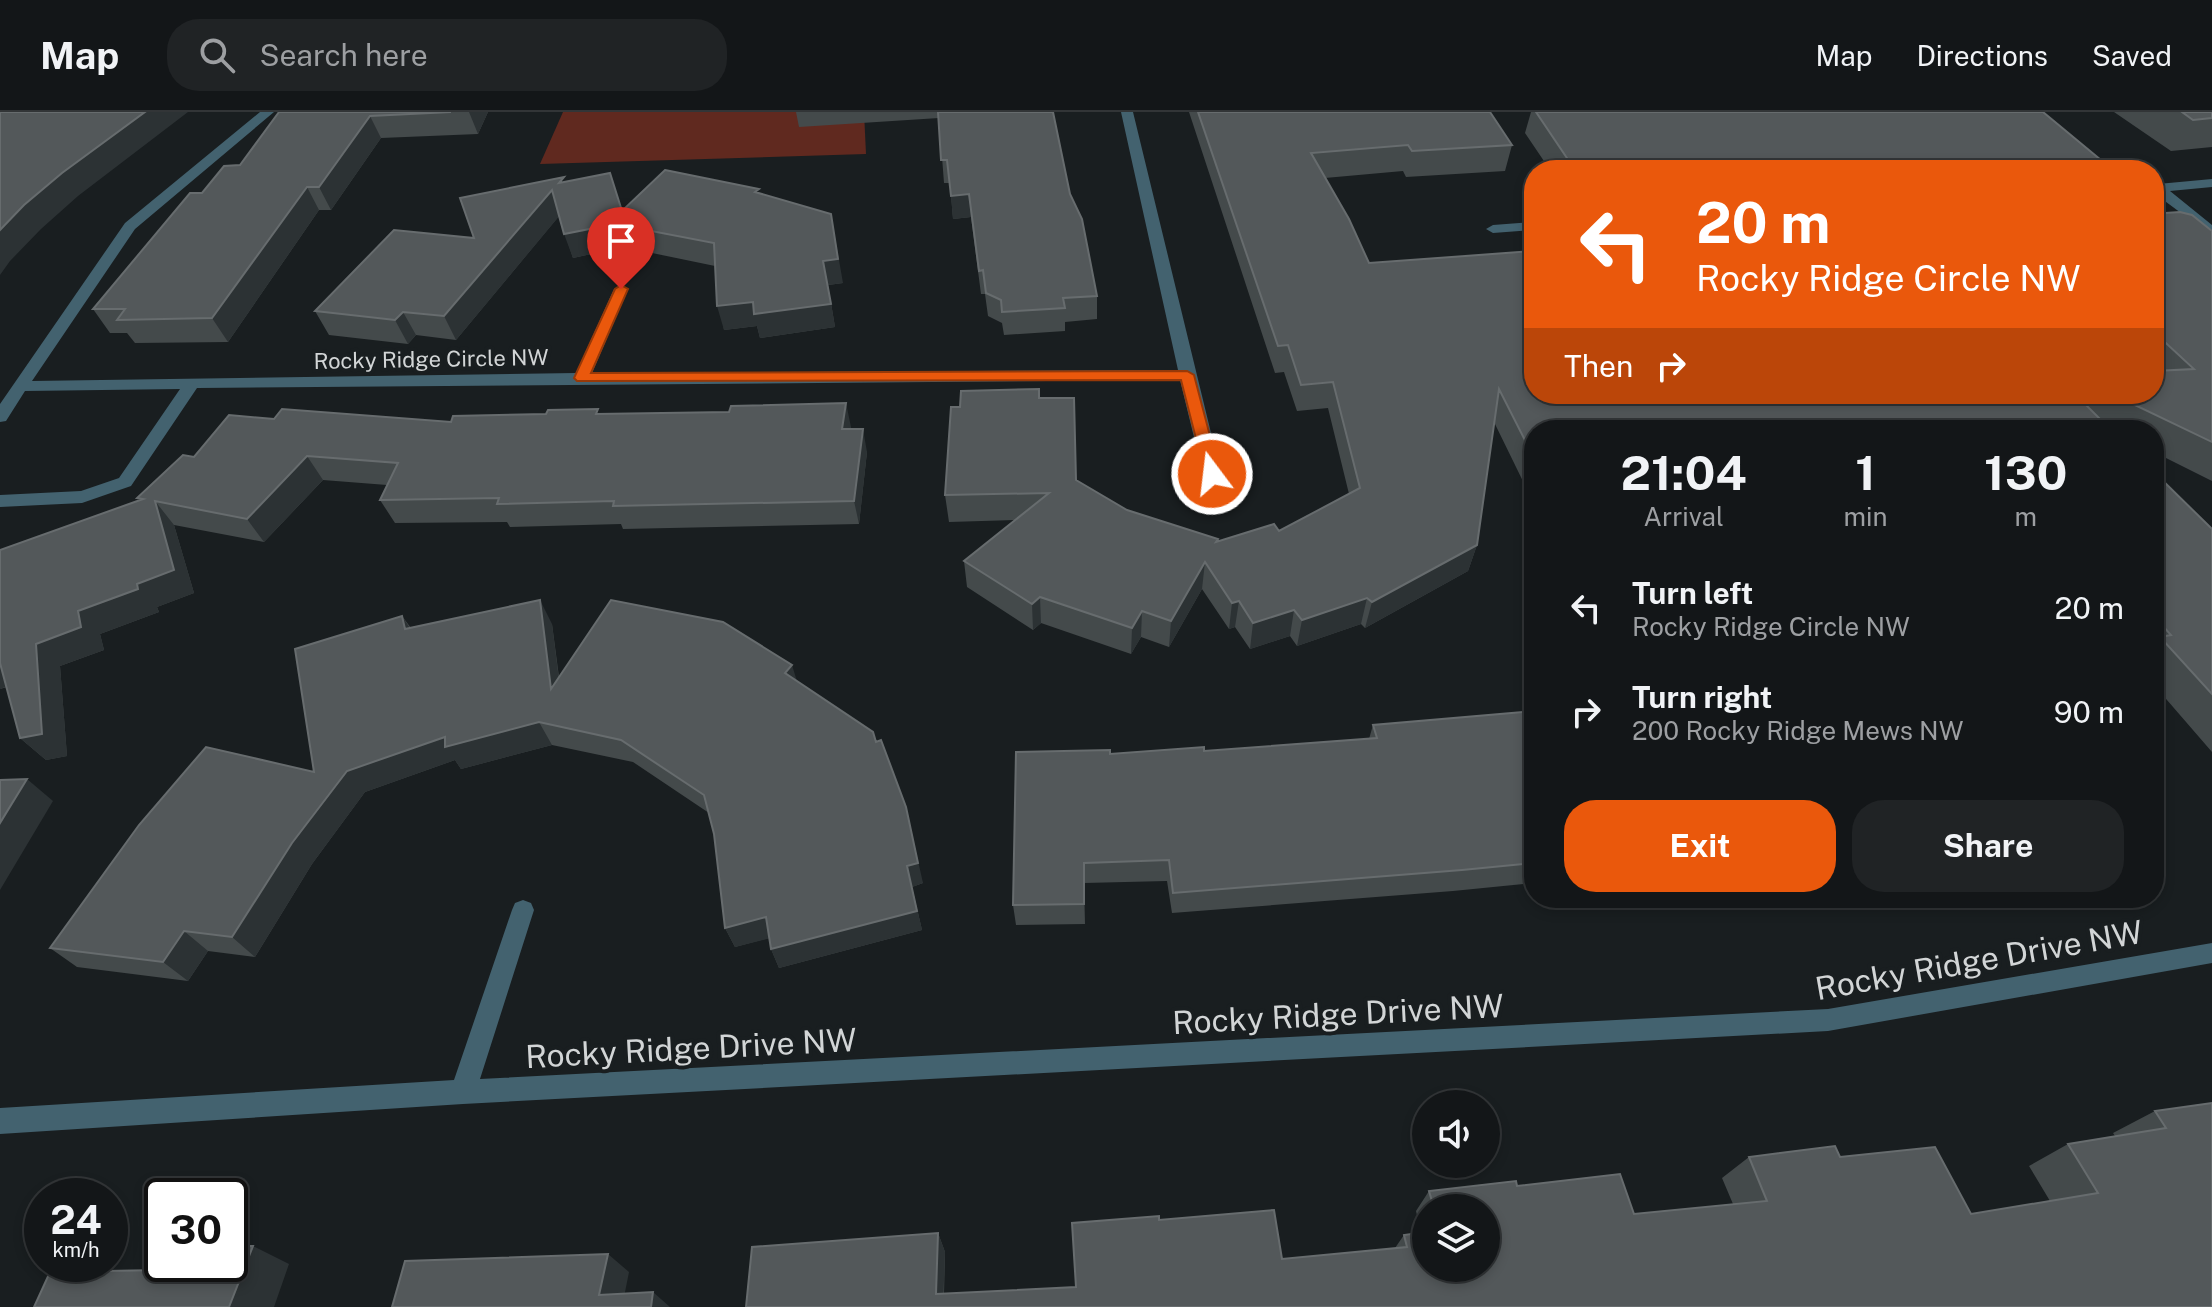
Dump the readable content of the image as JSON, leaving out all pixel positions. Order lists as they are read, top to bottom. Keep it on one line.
{"streets":{"street":["Rocky Ridge Circle NW","Rocky Ridge Drive NW"]},"page":{"header":"Map","search":"Search here","nav":["Map","Directions","Saved"],"turn":["20 m","Rocky Ridge Circle NW"],"then":"Then","eta":["21:04","Arrival","1","min","130","m"],"list":[{"name":"Turn left","note":"Rocky Ridge Circle NW","value":"20 m"},{"name":"Turn right","note":"200 Rocky Ridge Mews NW","value":"90 m"}],"buttons":["Exit","Share"],"speed":"24 km/h","limit":"30"}}
